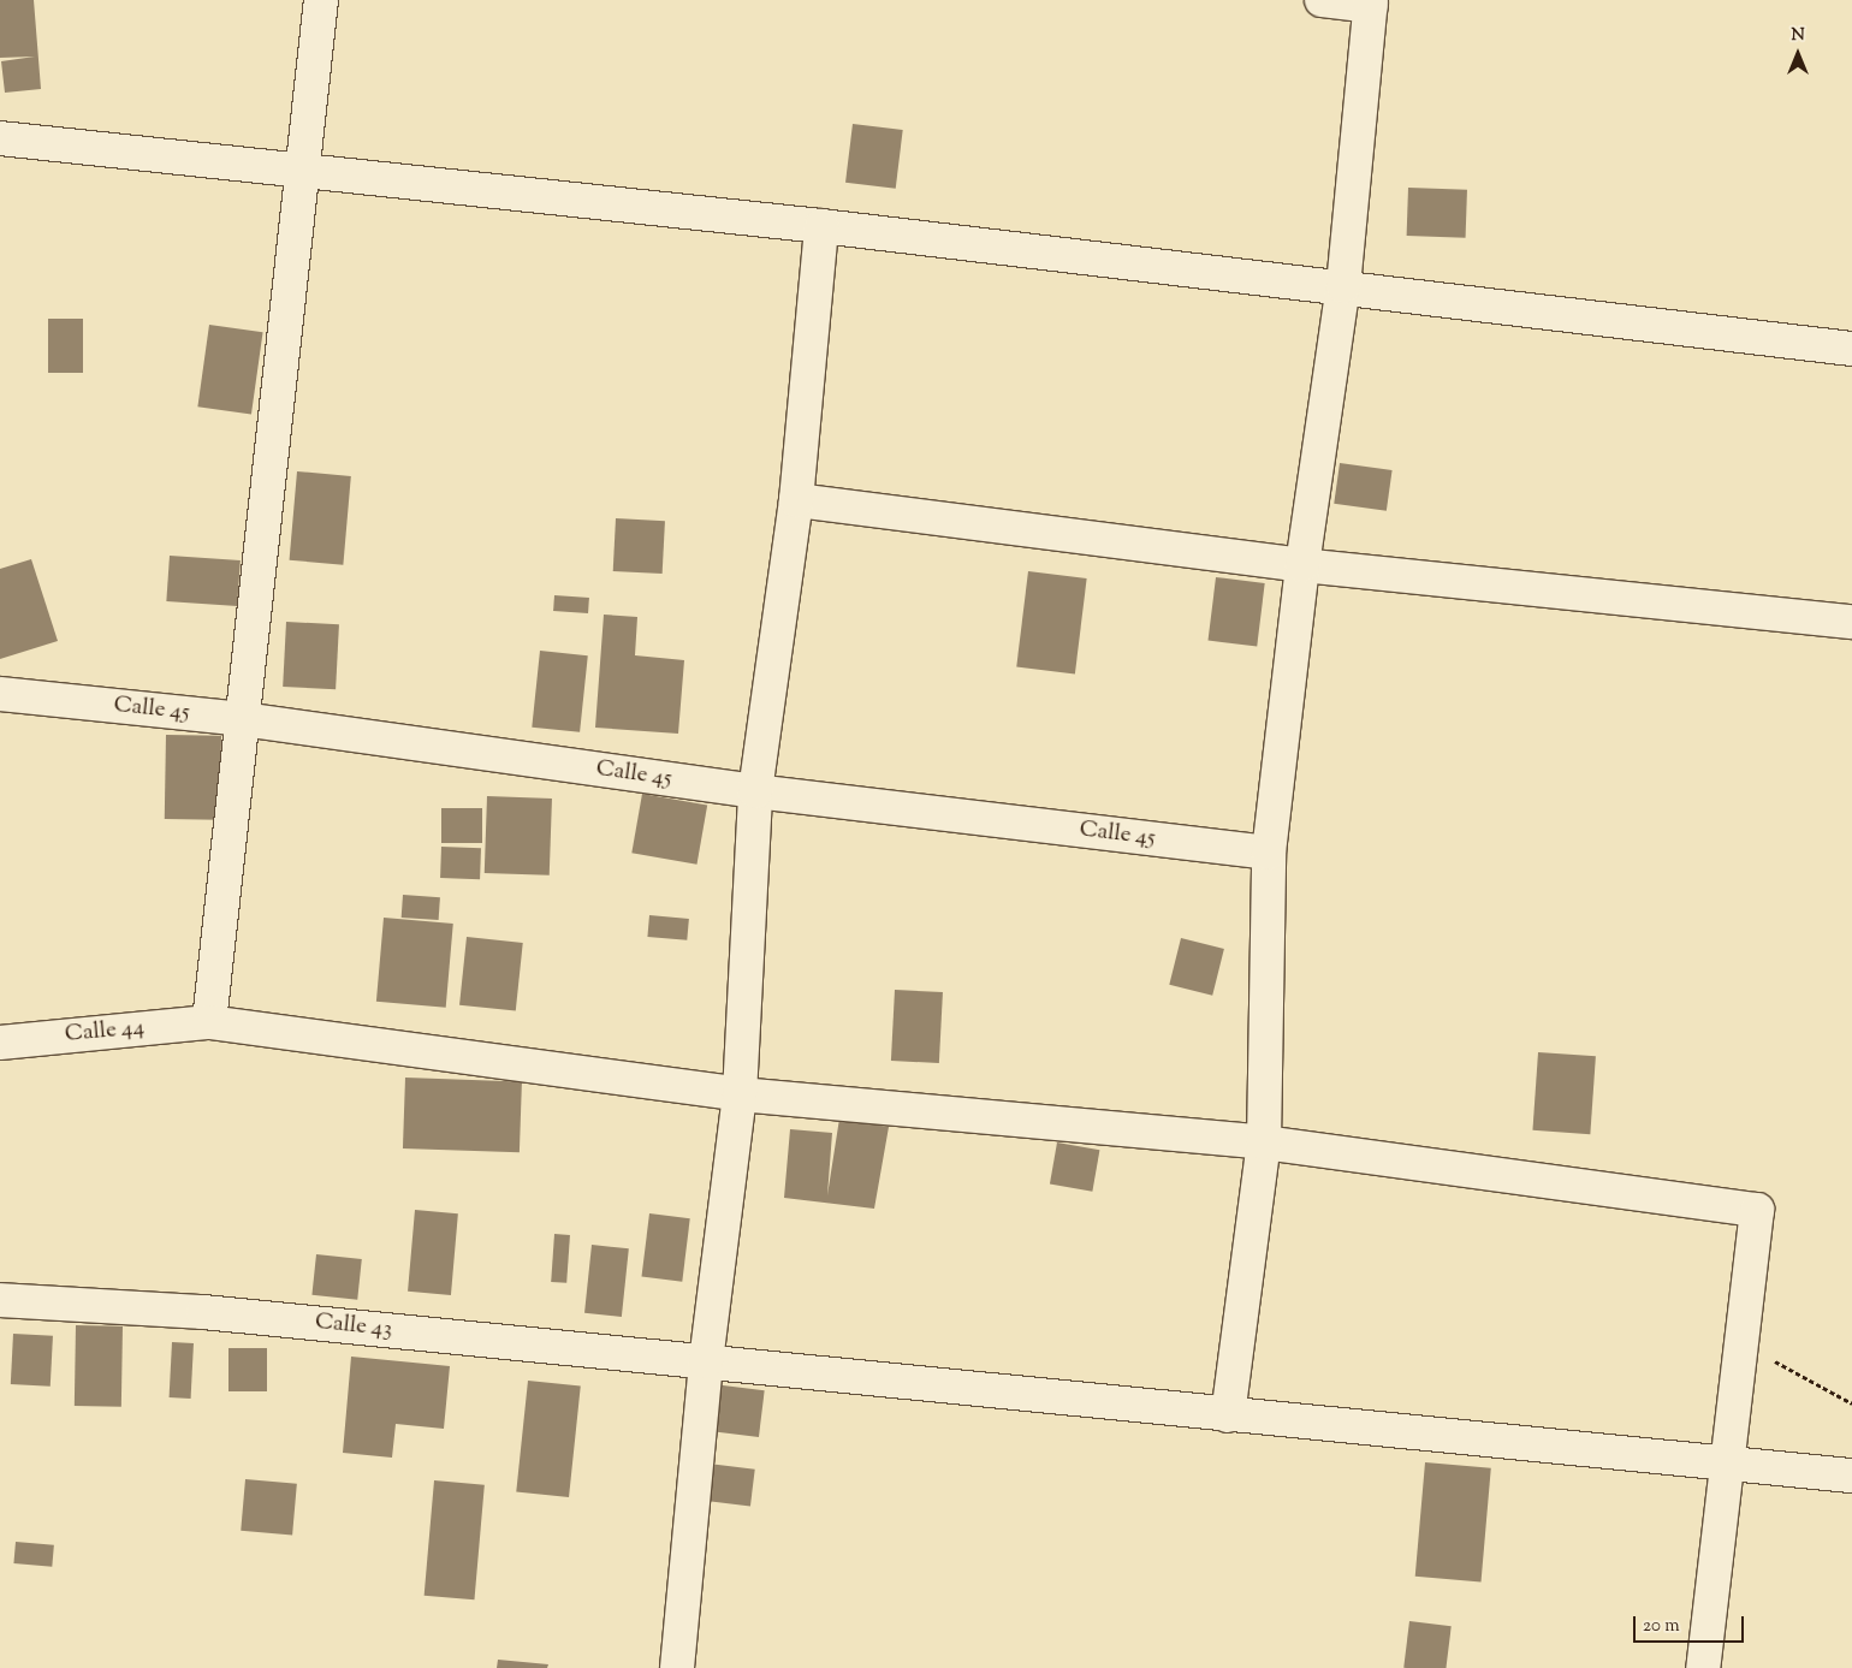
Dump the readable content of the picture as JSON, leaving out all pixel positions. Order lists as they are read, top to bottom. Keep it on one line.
{"streets":{"street":["Calle 45","Calle 44","Calle 43"]},"crossings":[["Calle 44","Calle 43"]],"scale_bar":"20 m","north":"top"}
